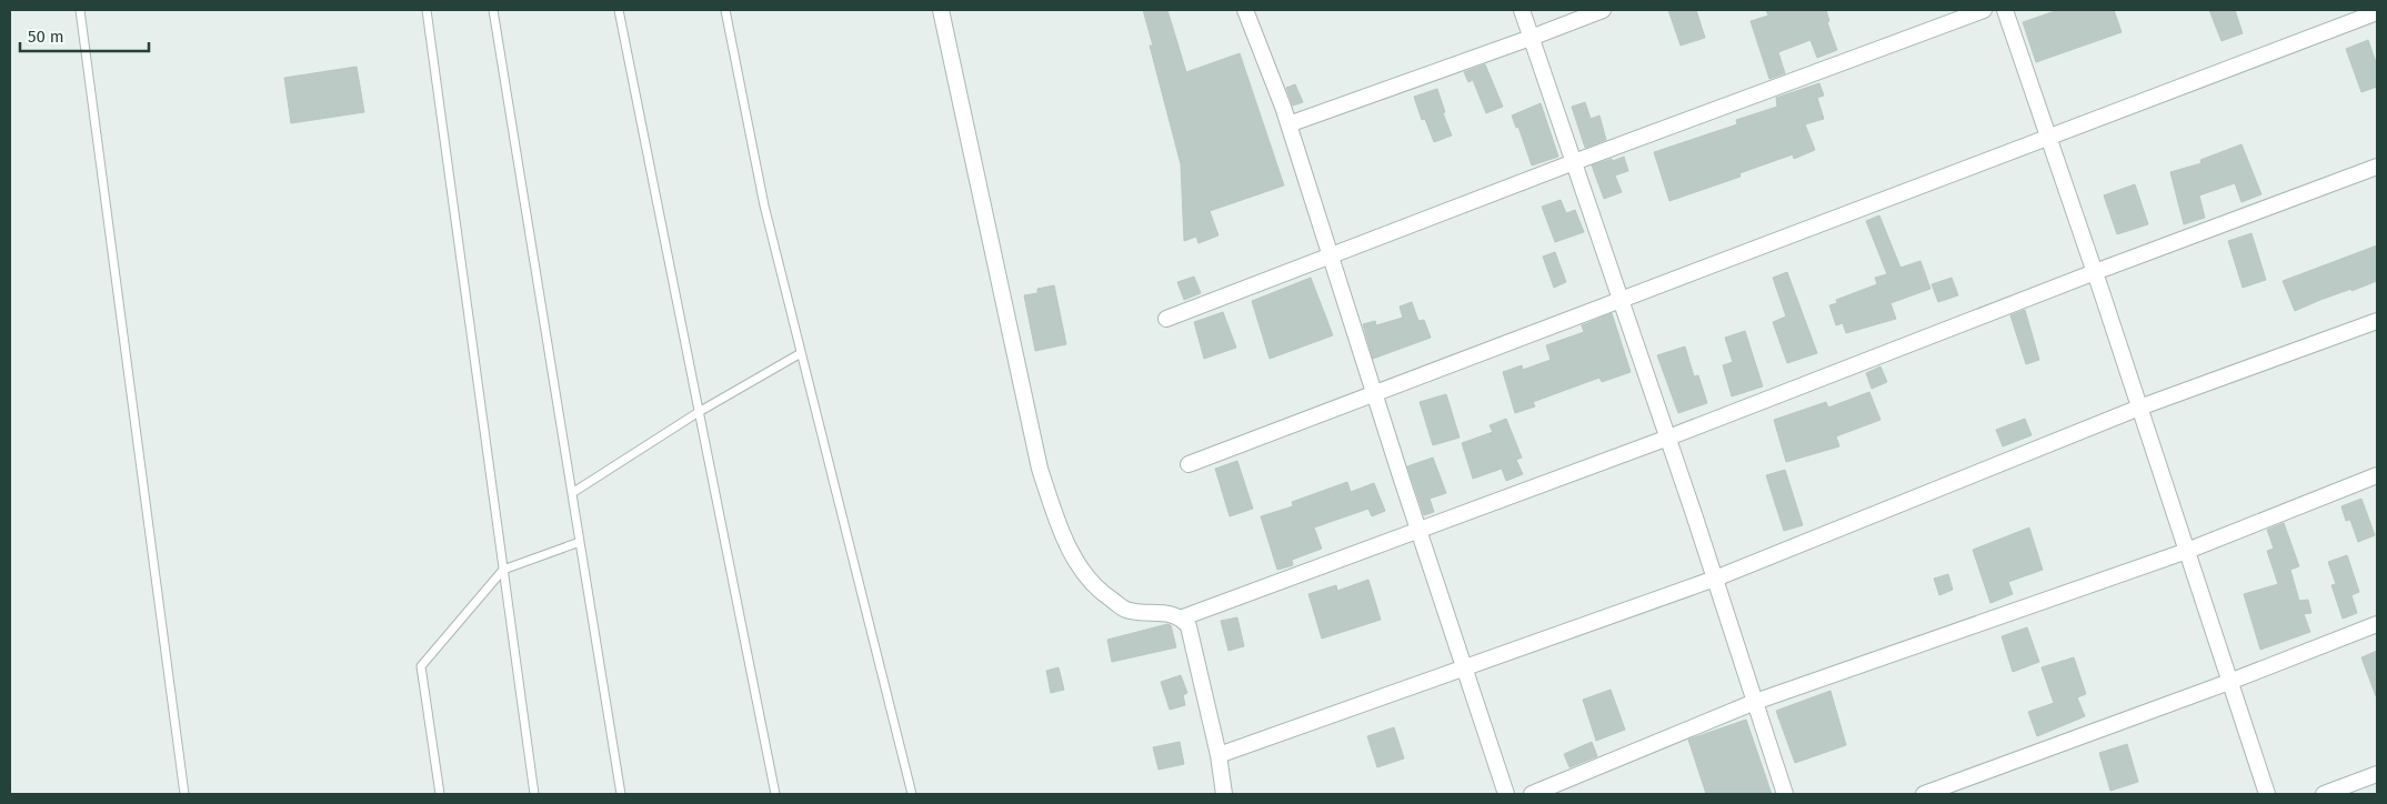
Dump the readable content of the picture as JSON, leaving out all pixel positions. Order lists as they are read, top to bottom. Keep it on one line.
{"scale_bar":"50 m"}
